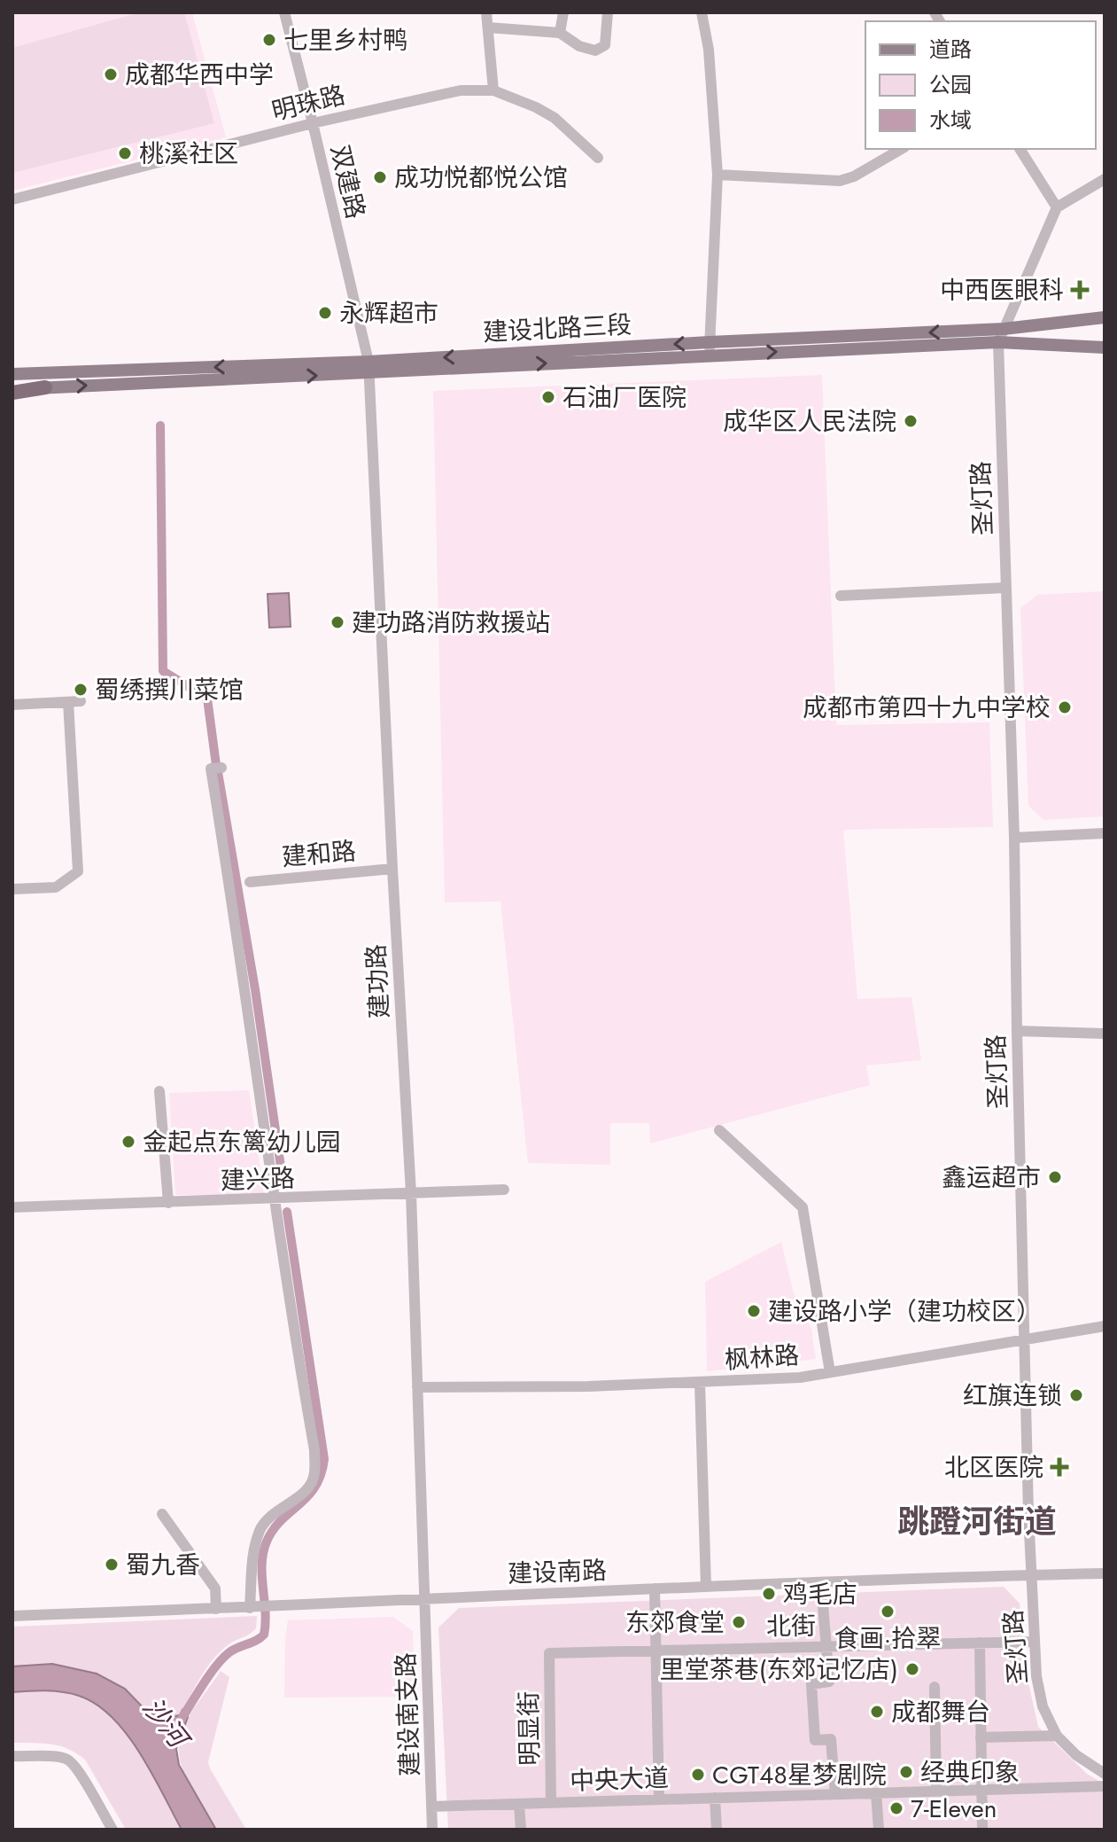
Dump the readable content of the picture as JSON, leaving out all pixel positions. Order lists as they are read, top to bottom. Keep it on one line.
{"streets":{"main road":["建设北路三段"],"street":["明珠路","双建路","圣灯路","建和路","建功路","建兴路","枫林路","建设南路","北街","建设南支路","明显街","中央大道"]},"crossings":[["明珠路","双建路"],["双建路","建设北路三段"],["双建路","建功路"],["建设北路三段","圣灯路"],["建设北路三段","建功路"],["圣灯路","枫林路"],["圣灯路","建设南路"],["圣灯路","北街"],["建和路","建功路"],["建功路","建兴路"],["建功路","枫林路"],["建功路","建设南路"],["建功路","建设南支路"],["建设南路","建设南支路"],["北街","明显街"],["建设南支路","中央大道"],["明显街","中央大道"]],"districts":["跳蹬河街道"],"water":["沙河"],"places":{"other":["七里乡村鸭","成都华西中学","桃溪社区","成功悦都悦公馆","永辉超市","石油厂医院","成华区人民法院","建功路消防救援站","蜀绣撰川菜馆","成都市第四十九中学校","金起点东篱幼儿园","鑫运超市","建设路小学（建功校区）","红旗连锁","蜀九香","鸡毛店","食画·拾翠","东郊食堂","里堂茶巷(东郊记忆店)","成都舞台","经典印象","CGT48星梦剧院","7-Eleven"],"health":["中西医眼科","北区医院"]},"legend":["道路","公园","水域"]}
